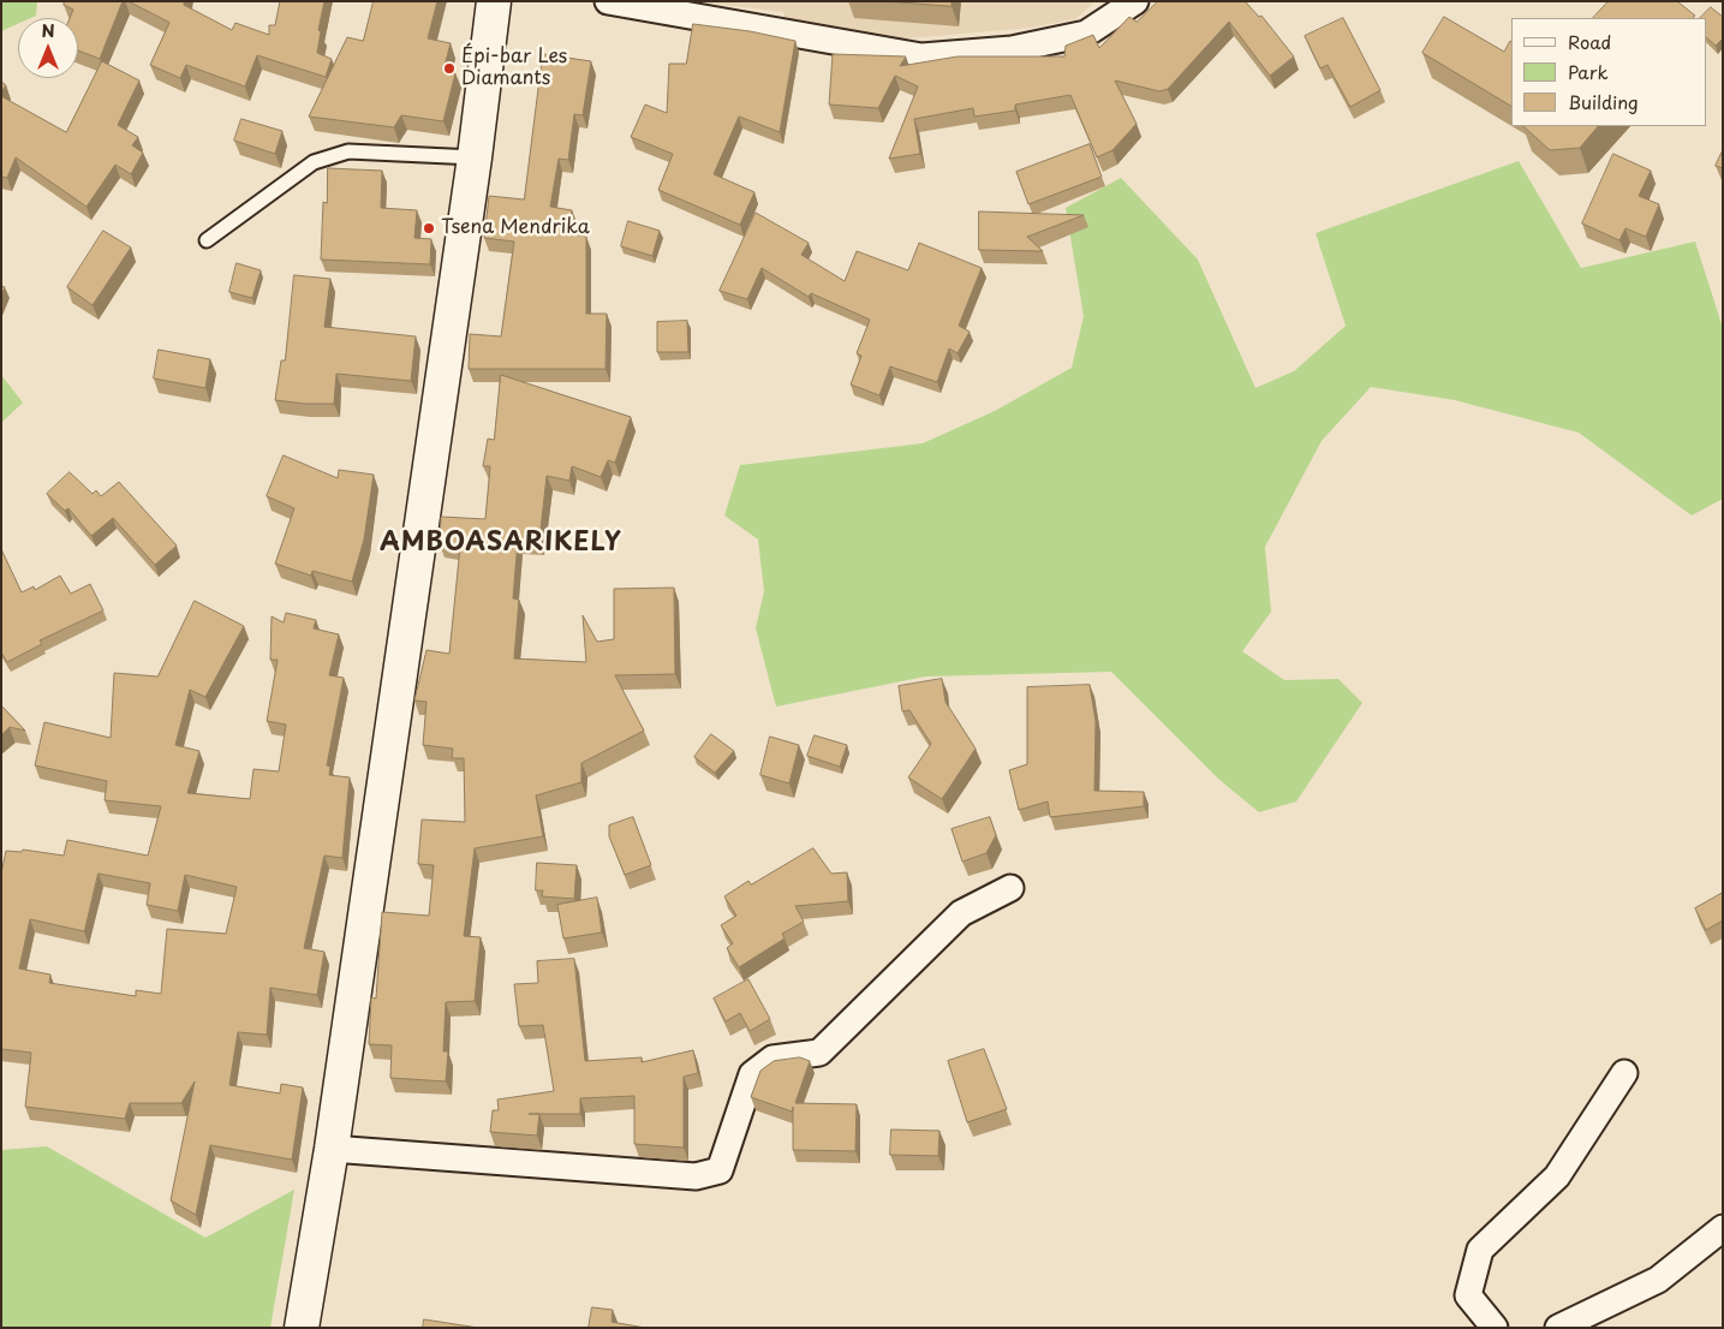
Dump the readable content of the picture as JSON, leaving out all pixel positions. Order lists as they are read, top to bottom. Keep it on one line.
{"districts":["AMBOASARIKELY"],"places":["Épi-bar Les Diamants","Tsena Mendrika"],"legend":["Road","Park","Building"],"north":"top"}
